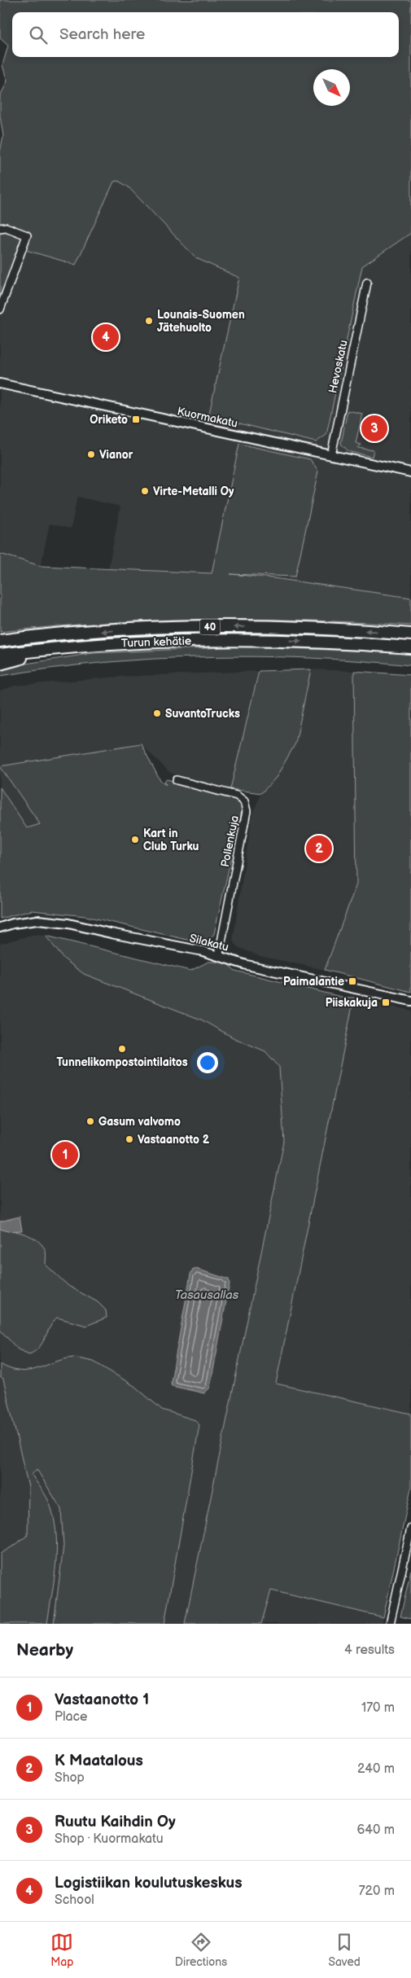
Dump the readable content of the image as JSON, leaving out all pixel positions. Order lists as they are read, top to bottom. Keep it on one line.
{"streets":{"highway":["40","Turun kehätie"],"street":["Hevoskatu","Kuormakatu","Pollenkuja","Silakatu"]},"crossings":[["Hevoskatu","Kuormakatu"],["Pollenkuja","Silakatu"]],"water":["Tasausallas"],"places":{"other":["Lounais-Suomen Jätehuolto","Vianor","Virte-Metalli Oy","SuvantoTrucks","Kart in Club Turku","Tunnelikompostointilaitos","Gasum valvomo","Vastaanotto 2"],"transit":["Oriketo","Paimalantie","Piiskakuja"]},"north":"bottom right","page":{"search":"Search here","pins":["4","3","2","1"],"heading":["Nearby","4 results"],"list":[{"mark":"1","name":"Vastaanotto 1","note":"Place","value":"170 m"},{"mark":"2","name":"K Maatalous","note":"Shop","value":"240 m"},{"mark":"3","name":"Ruutu Kaihdin Oy","note":"Shop · Kuormakatu","value":"640 m"},{"mark":"4","name":"Logistiikan koulutuskeskus","note":"School","value":"720 m"}],"nav":["Map","Directions","Saved"]}}
